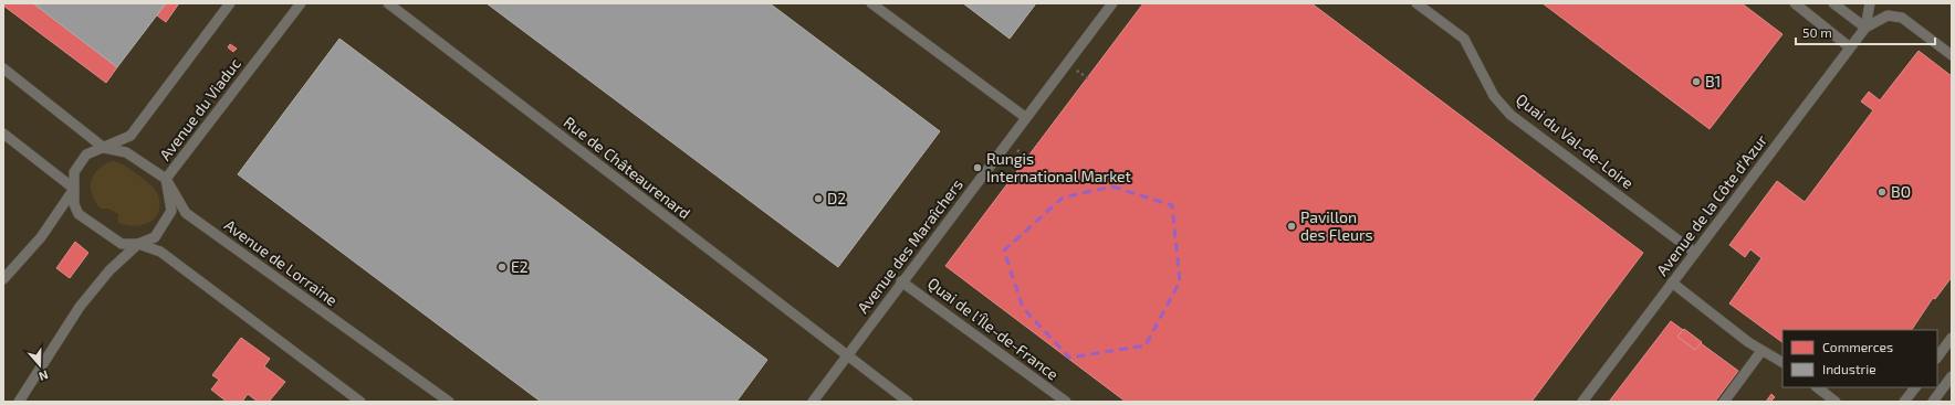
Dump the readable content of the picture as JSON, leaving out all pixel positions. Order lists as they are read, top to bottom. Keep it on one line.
{"streets":{"lane":["Avenue du Viaduc","Quai du Val-de-Loire","Rue de Châteaurenard","Avenue de la Côte d'Azur","Avenue des Maraîchers","Avenue de Lorraine","Quai de l'Île-de-France"]},"crossings":[["Avenue du Viaduc","Avenue de Lorraine"],["Quai du Val-de-Loire","Avenue de la Côte d'Azur"],["Rue de Châteaurenard","Avenue des Maraîchers"],["Avenue des Maraîchers","Quai de l'Île-de-France"]],"places":["B1","Rungis International Market","BO","D2","Pavillon des Fleurs","E2"],"legend":["Commerces","Industrie"],"scale_bar":"50 m","north":"bottom"}
